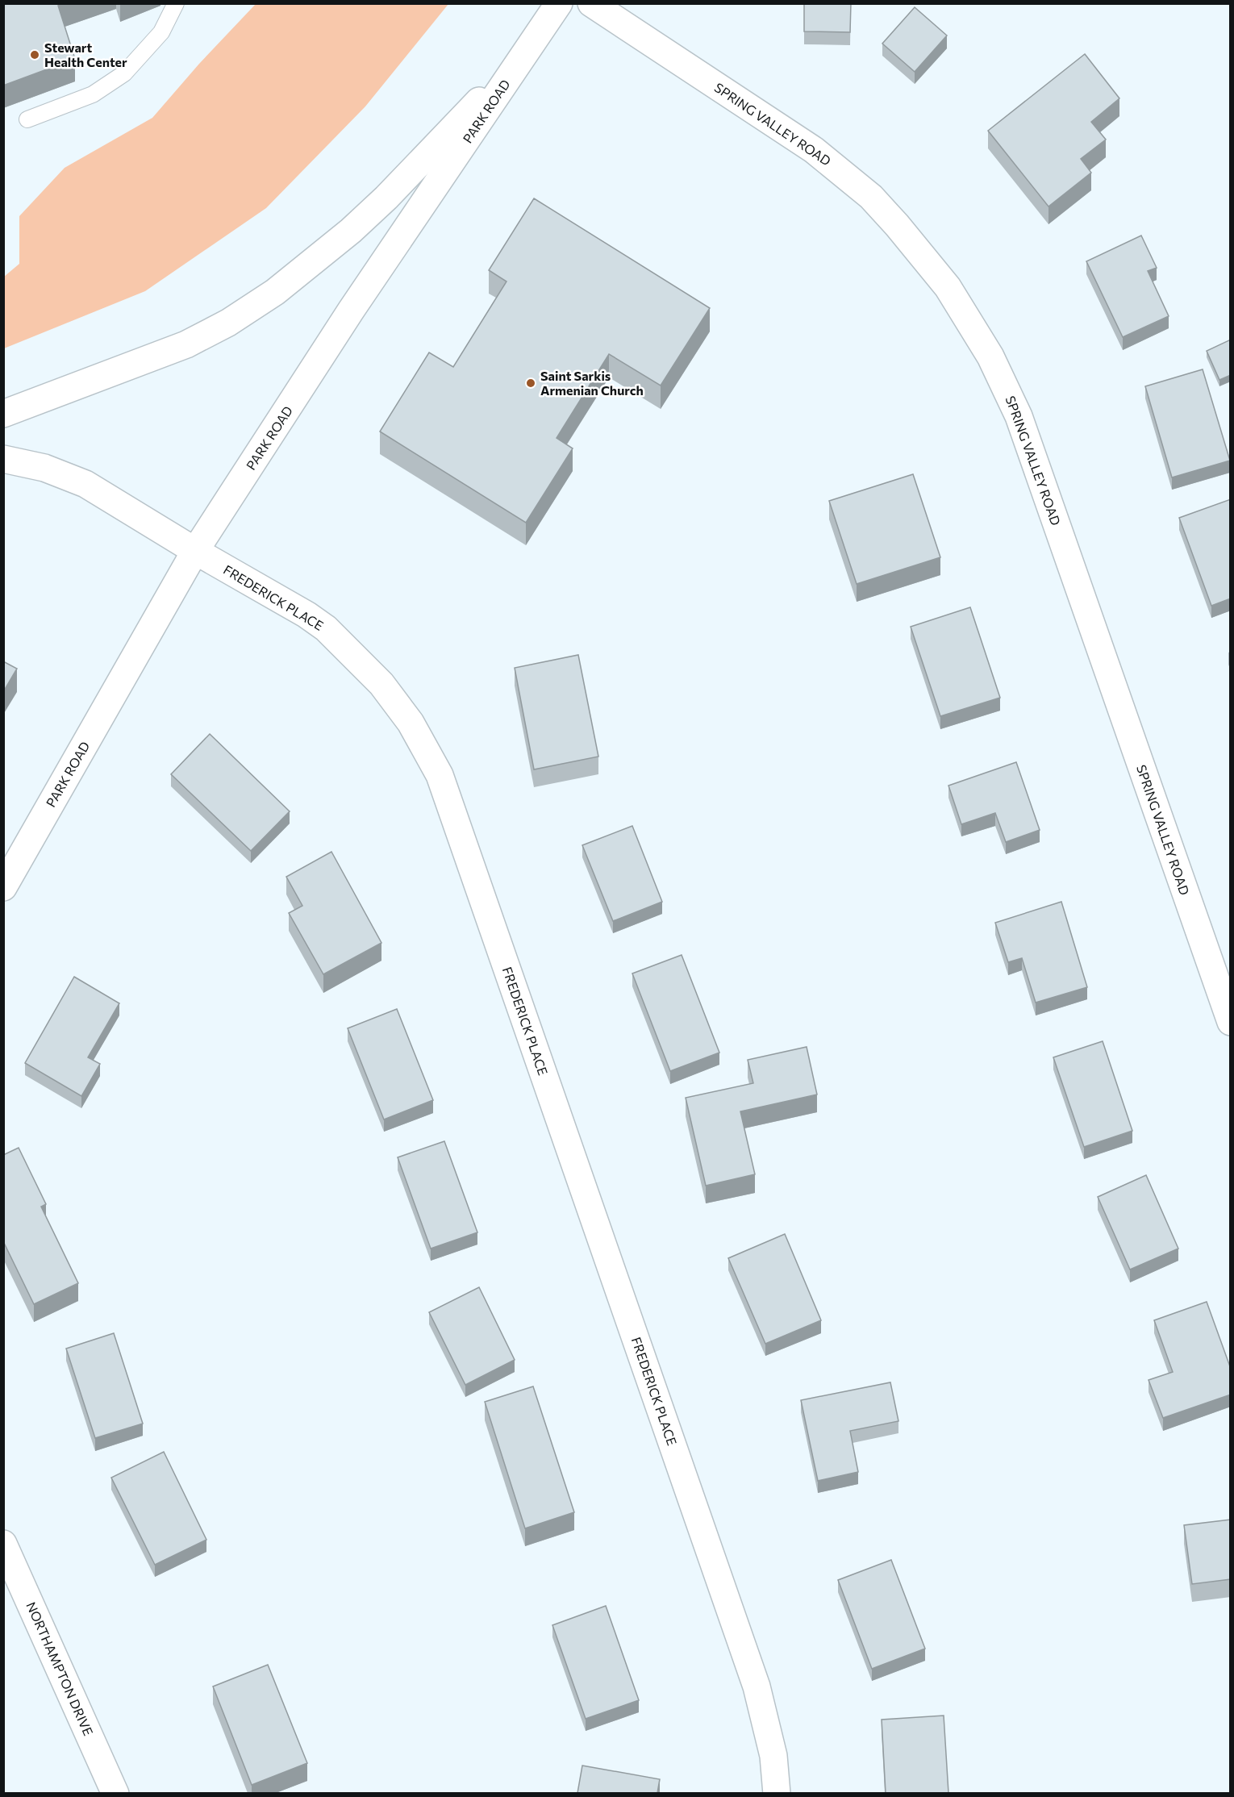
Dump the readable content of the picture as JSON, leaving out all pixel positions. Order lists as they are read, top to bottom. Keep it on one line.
{"streets":{"street":["PARK ROAD","SPRING VALLEY ROAD","FREDERICK PLACE","NORTHAMPTON DRIVE"]},"crossings":[["PARK ROAD","FREDERICK PLACE"]],"places":["Stewart Health Center","Saint Sarkis Armenian Church"]}
